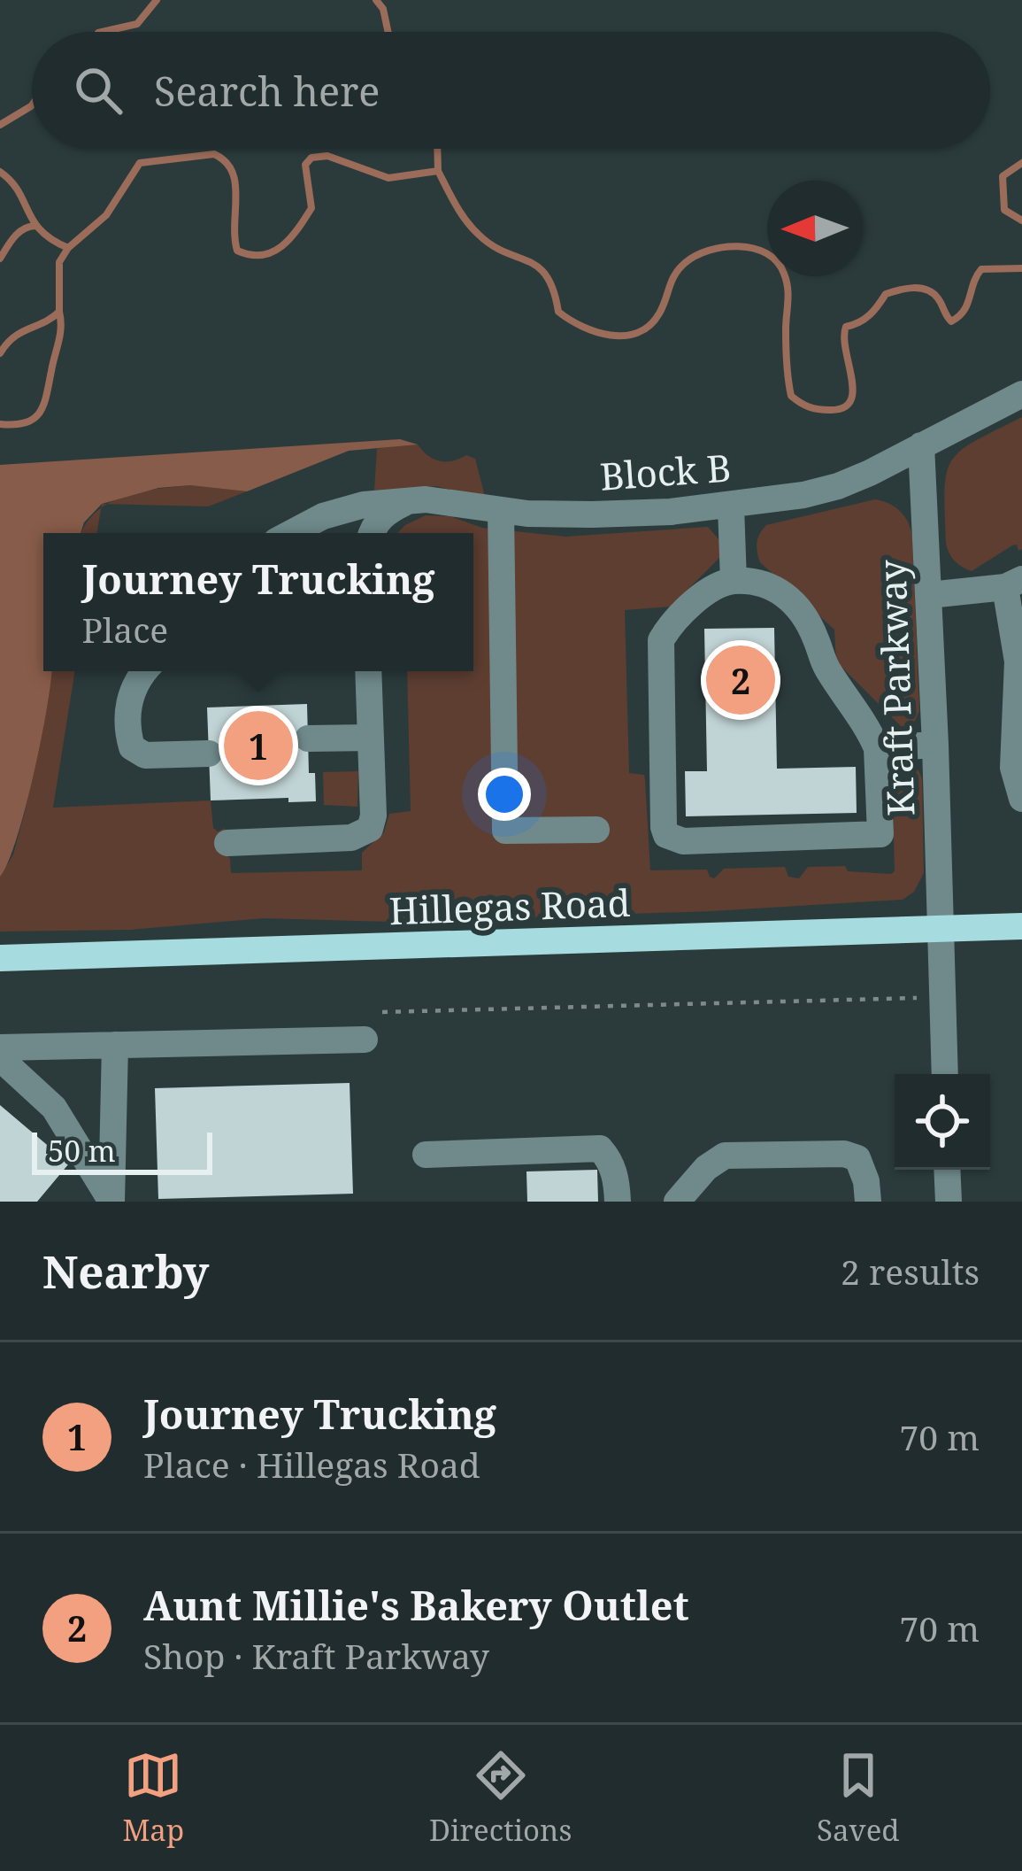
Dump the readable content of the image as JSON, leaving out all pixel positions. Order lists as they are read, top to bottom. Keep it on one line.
{"streets":{"main road":["Hillegas Road"],"street":["Block B","Kraft Parkway"]},"crossings":[["Block B","Kraft Parkway"],["Kraft Parkway","Hillegas Road"]],"scale_bar":"50 m","north":"left","page":{"search":"Search here","popup":["Journey Trucking","Place"],"pins":["2","1"],"scale":"50 m","heading":["Nearby","2 results"],"list":[{"mark":"1","name":"Journey Trucking","note":"Place · Hillegas Road","value":"70 m"},{"mark":"2","name":"Aunt Millie's Bakery Outlet","note":"Shop · Kraft Parkway","value":"70 m"}],"nav":["Map","Directions","Saved"]}}
